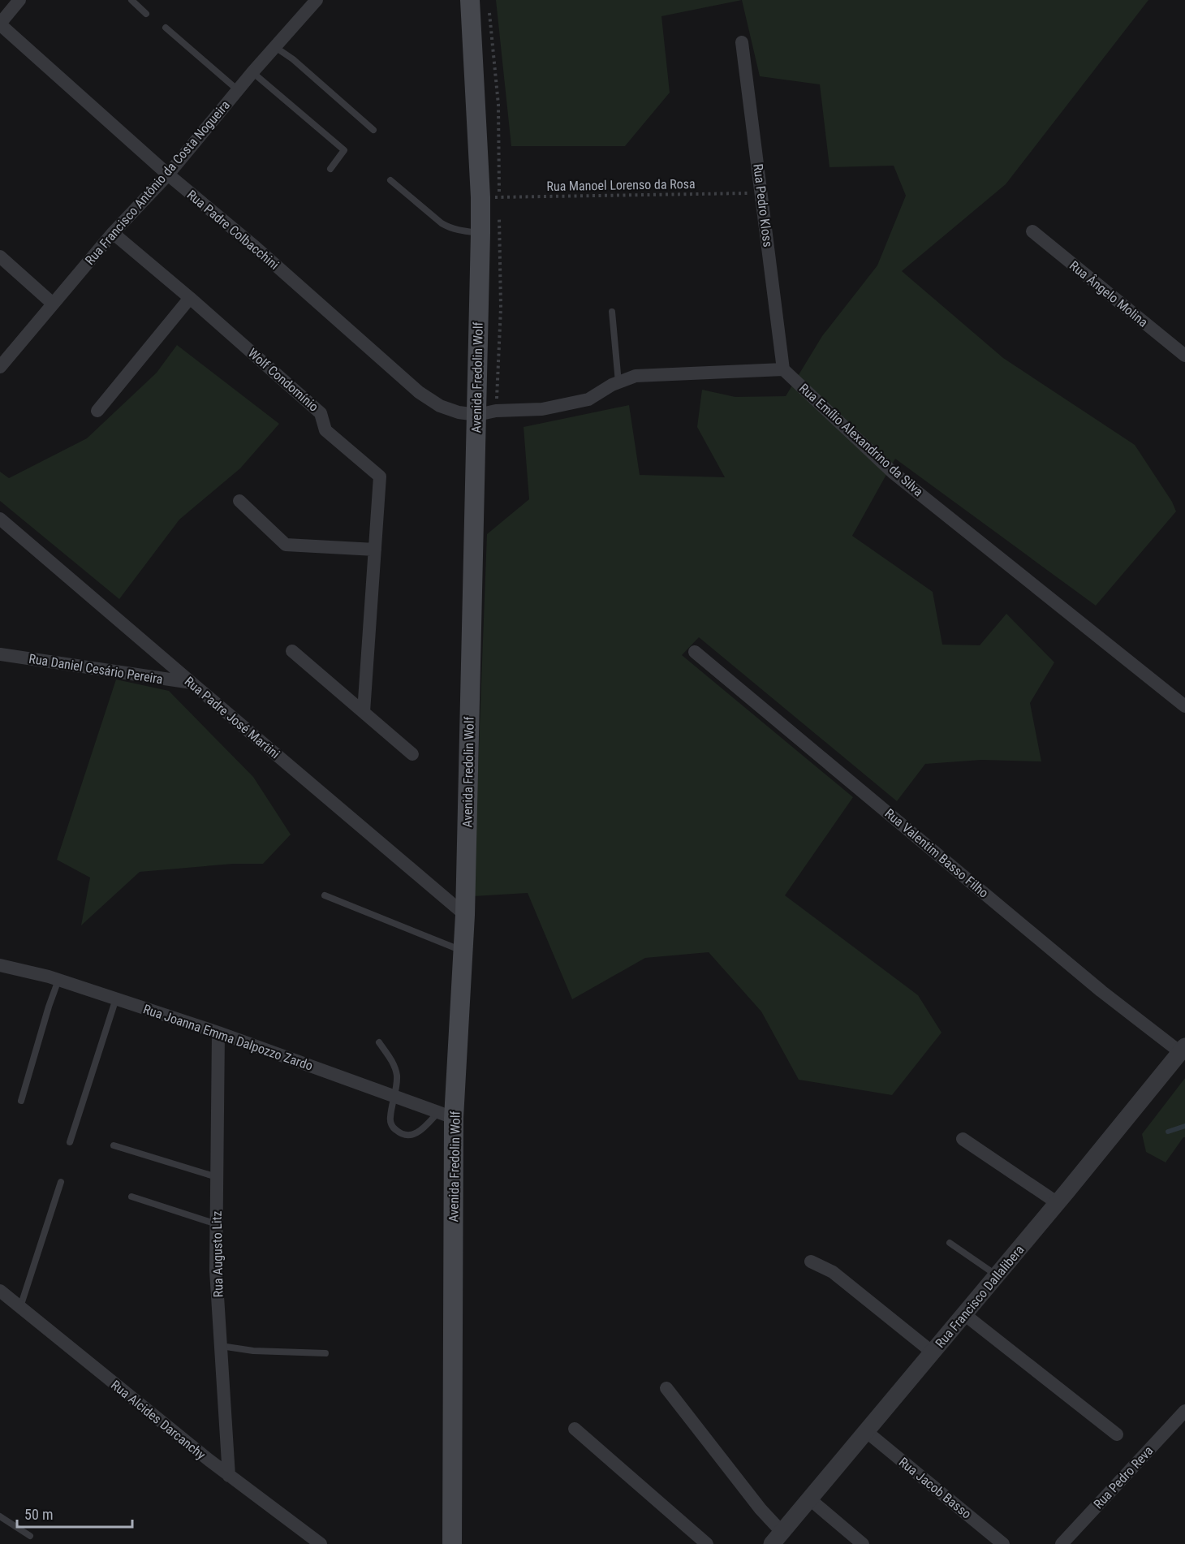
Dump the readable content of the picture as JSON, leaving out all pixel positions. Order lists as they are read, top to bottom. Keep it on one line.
{"streets":{"main road":["Avenida Fredolin Wolf"],"street":["Rua Francisco Antônio da Costa Nogueira","Rua Pedro Kloss","Rua Padre Colbacchini","Rua Ângelo Molina","Wolf Condomínio","Rua Emílio Alexandrino da Silva","Rua Daniel Cesário Pereira","Rua Padre José Martini","Rua Valentim Basso Filho","Rua Joanna Emma Dalpozzo Zardo","Rua Augusto Litz","Rua Francisco Dallalibera","Rua Alcides Darcanchy","Rua Pedro Reva","Rua Jacob Basso"],"path":["Rua Manoel Lorenso da Rosa"]},"crossings":[["Rua Francisco Antônio da Costa Nogueira","Rua Padre Colbacchini"],["Rua Francisco Antônio da Costa Nogueira","Wolf Condomínio"],["Rua Manoel Lorenso da Rosa","Rua Pedro Kloss"],["Rua Manoel Lorenso da Rosa","Avenida Fredolin Wolf"],["Rua Pedro Kloss","Rua Emílio Alexandrino da Silva"],["Rua Padre Colbacchini","Avenida Fredolin Wolf"],["Avenida Fredolin Wolf","Rua Padre José Martini"],["Avenida Fredolin Wolf","Rua Joanna Emma Dalpozzo Zardo"],["Rua Daniel Cesário Pereira","Rua Padre José Martini"],["Rua Valentim Basso Filho","Rua Francisco Dallalibera"],["Rua Joanna Emma Dalpozzo Zardo","Rua Augusto Litz"],["Rua Augusto Litz","Rua Alcides Darcanchy"],["Rua Francisco Dallalibera","Rua Jacob Basso"]],"scale_bar":"50 m"}
